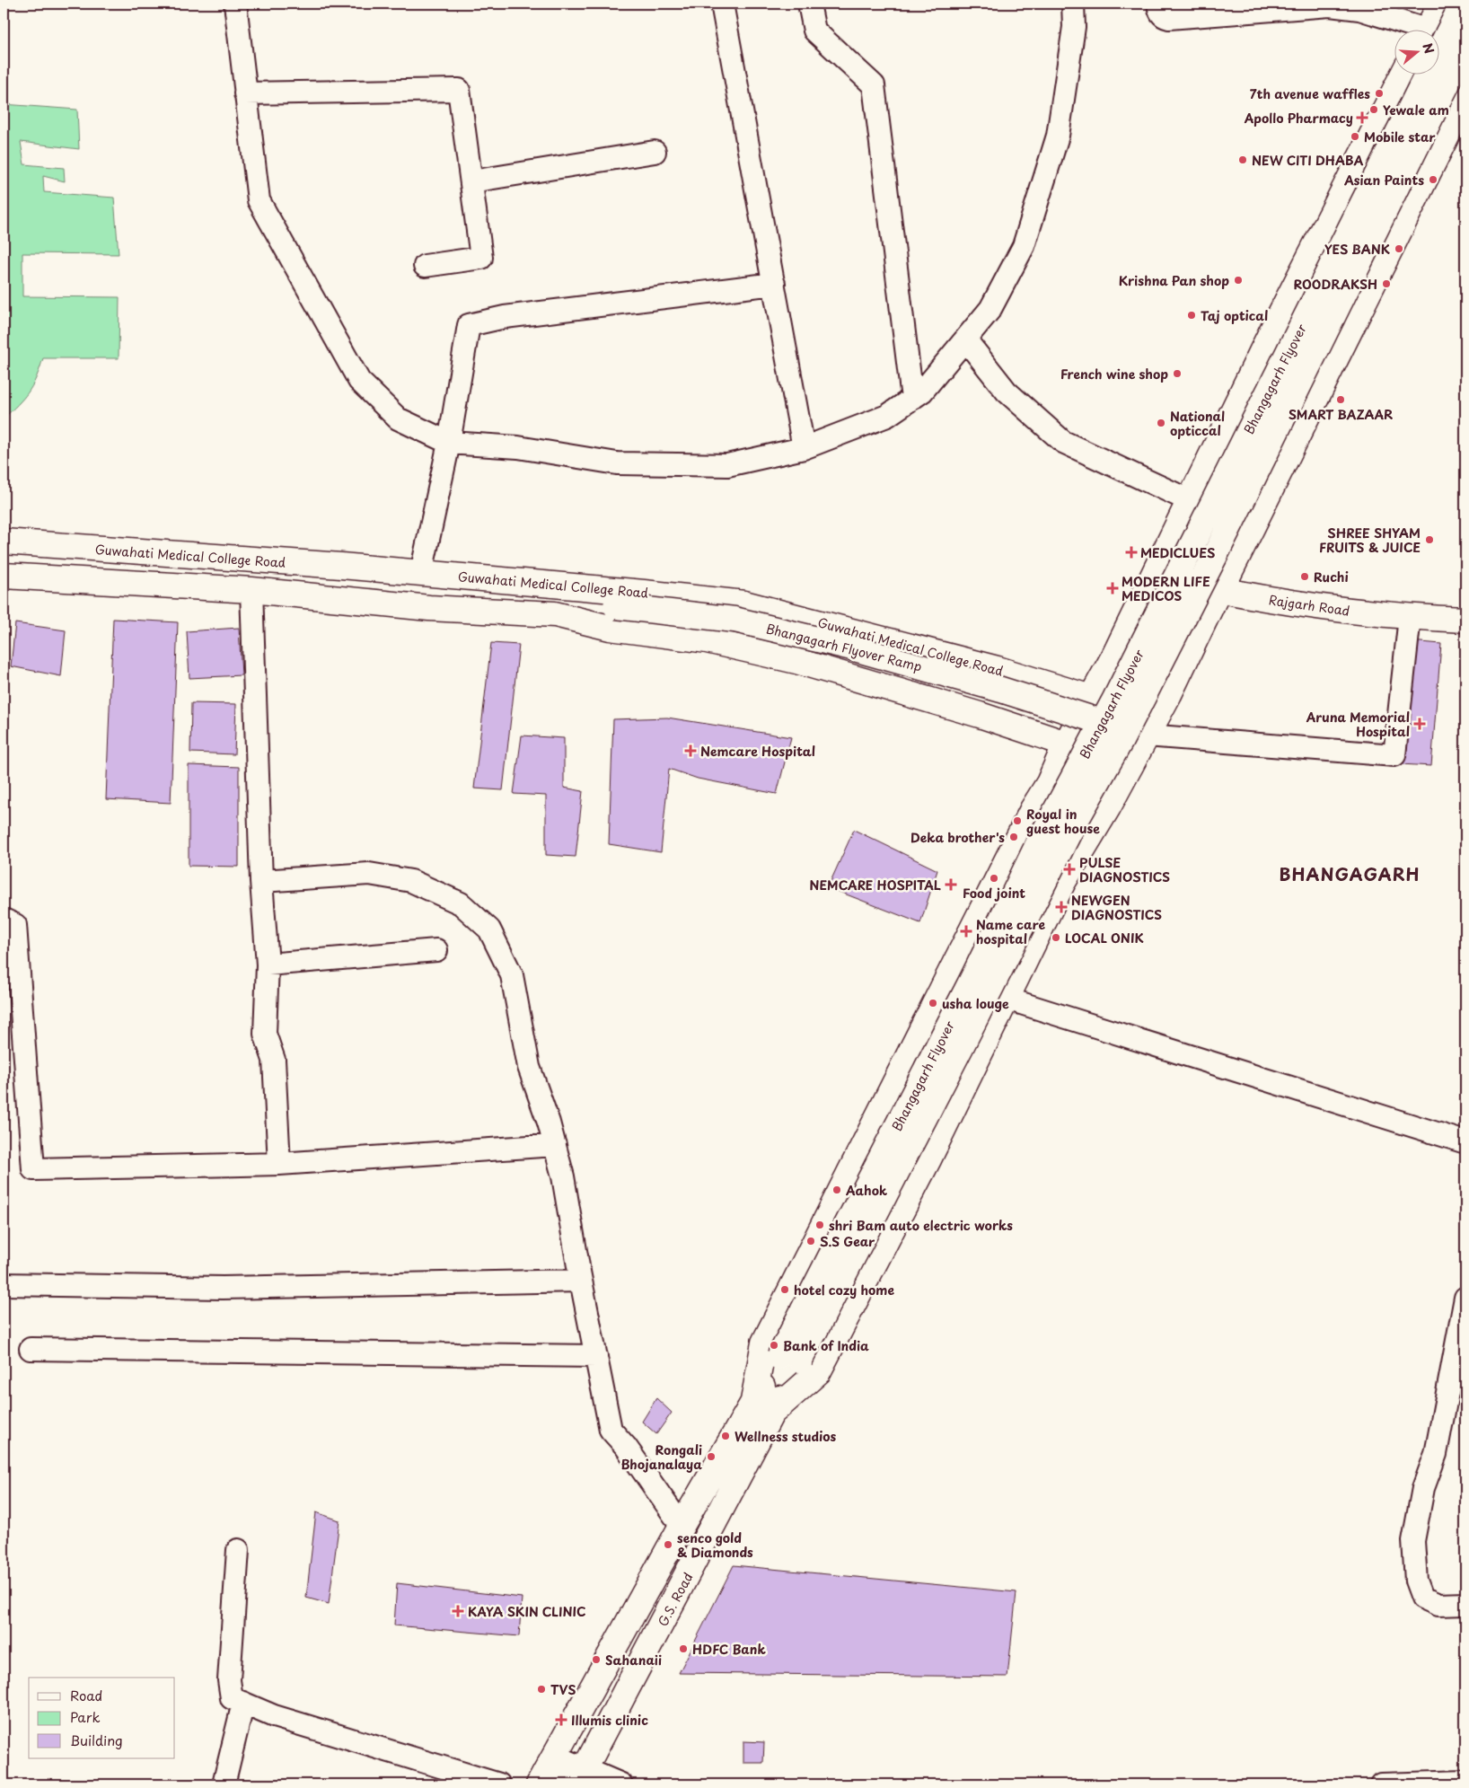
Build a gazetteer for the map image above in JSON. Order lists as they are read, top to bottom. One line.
{"streets":{"main road":["Bhangagarh Flyover","Guwahati Medical College Road","Rajgarh Road","Bhangagarh Flyover Ramp","G.S. Road"]},"crossings":[["Bhangagarh Flyover","Bhangagarh Flyover Ramp"],["Bhangagarh Flyover","G.S. Road"]],"districts":["BHANGAGARH"],"places":{"other":["7th avenue waffles","Yewale am","Mobile star","NEW CITI DHABA","Asian Paints","YES BANK","Krishna Pan shop","ROODRAKSH","Taj optical","French wine shop","SMART BAZAAR","National opticcal","SHREE SHYAM FRUITS & JUICE","Ruchi","Royal in guest house","Deka brother's","Food joint","LOCAL ONIK","usha louge","Aahok","shri Bam auto electric works","S.S Gear","hotel cozy home","Bank of India","Wellness studios","Rongali Bhojanalaya","senco gold & Diamonds","HDFC Bank","Sahanaii","TVS"],"health":["Apollo Pharmacy","MEDICLUES","MODERN LIFE MEDICOS","Aruna Memorial Hospital","Nemcare Hospital","PULSE DIAGNOSTICS","NEMCARE HOSPITAL","NEWGEN DIAGNOSTICS","Name care hospital","KAYA SKIN CLINIC","Illumis clinic"]},"legend":["Road","Park","Building"],"north":"right"}
